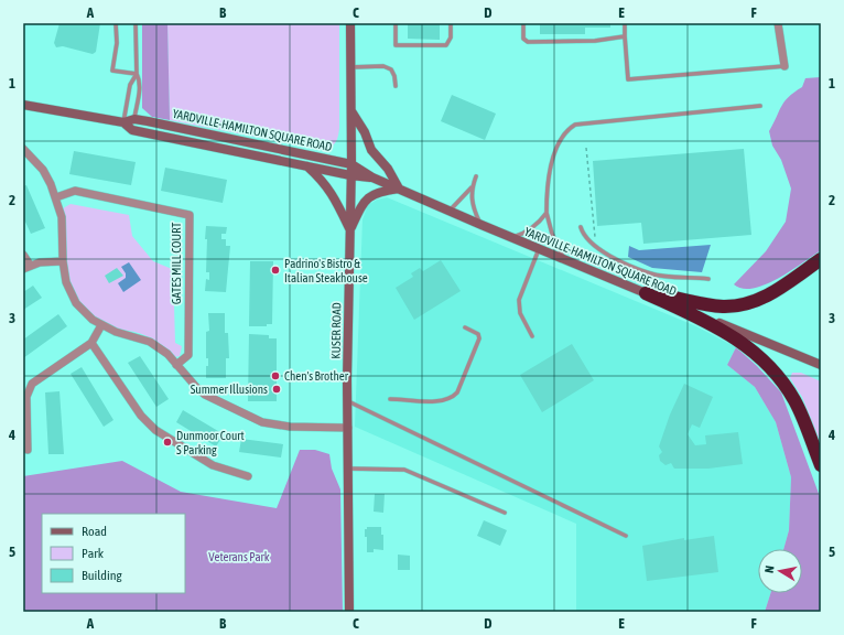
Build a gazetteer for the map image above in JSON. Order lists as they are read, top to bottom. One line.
{"streets":{"street":["YARDVILLE-HAMILTON SQUARE ROAD","GATES MILL COURT","KUSER ROAD"]},"crossings":[["YARDVILLE-HAMILTON SQUARE ROAD","KUSER ROAD"]],"parks":["Veterans Park"],"places":["Padrino's Bistro & Italian Steakhouse","Chen's Brother","Summer Illusions","Dunmoor Court S Parking"],"legend":["Road","Park","Building"],"north":"left","grid":{"columns":["A","B","C","D","E","F"],"rows":["1","2","3","4","5"]}}
